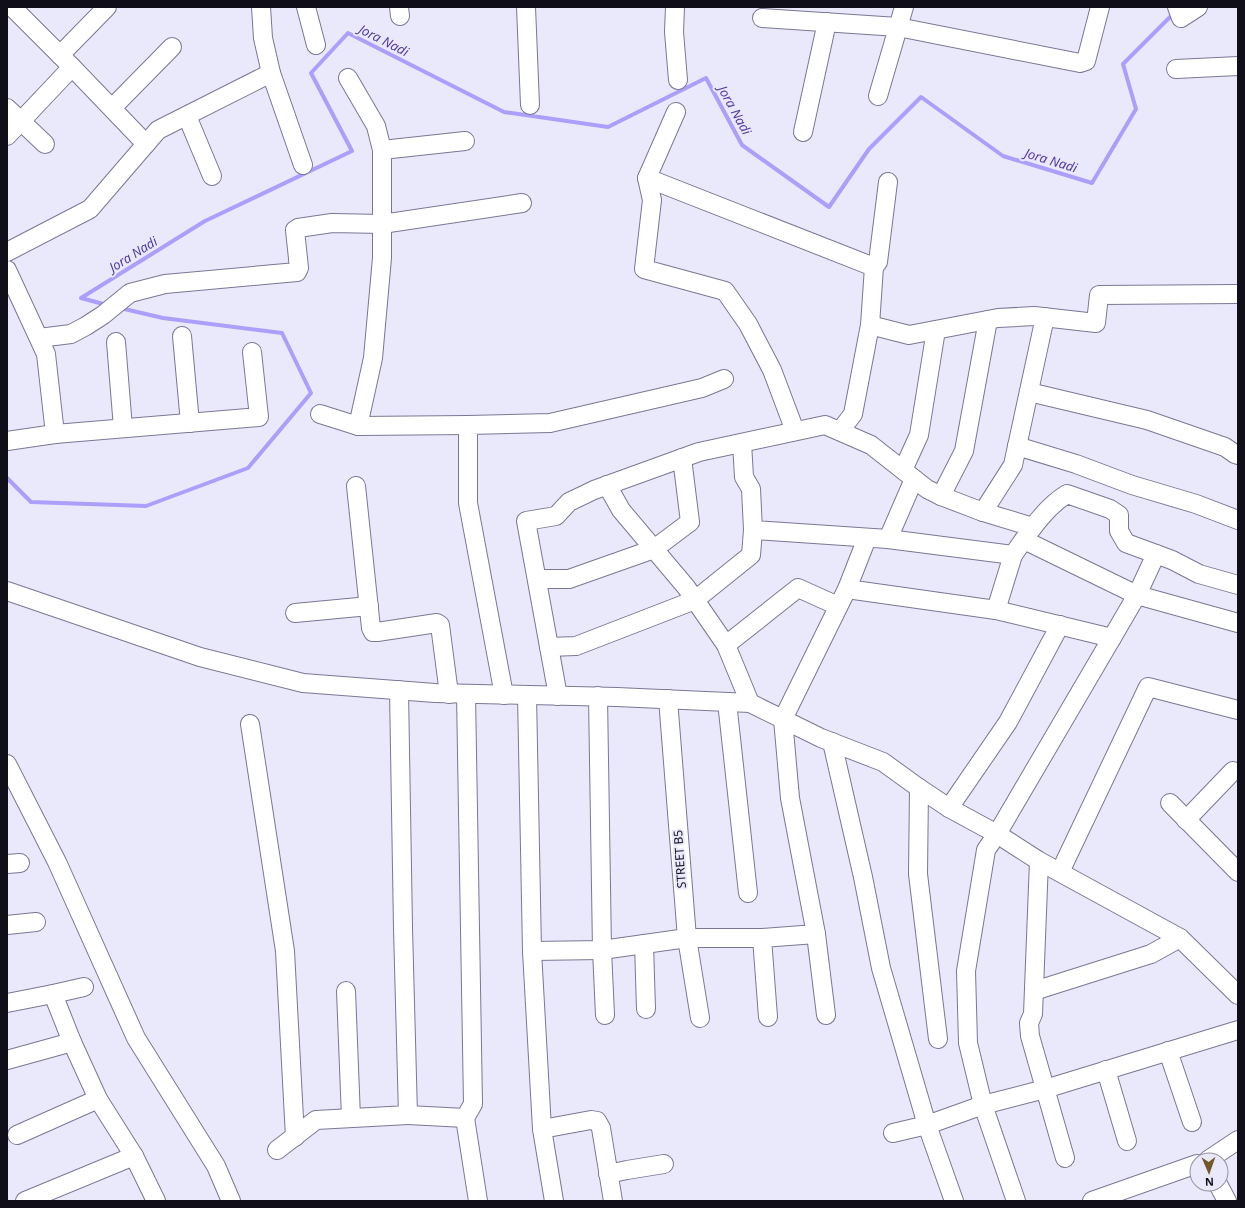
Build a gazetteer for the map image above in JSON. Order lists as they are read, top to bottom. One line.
{"streets":{"street":["STREET B5"]},"water":["Jora Nadi"],"north":"bottom"}
